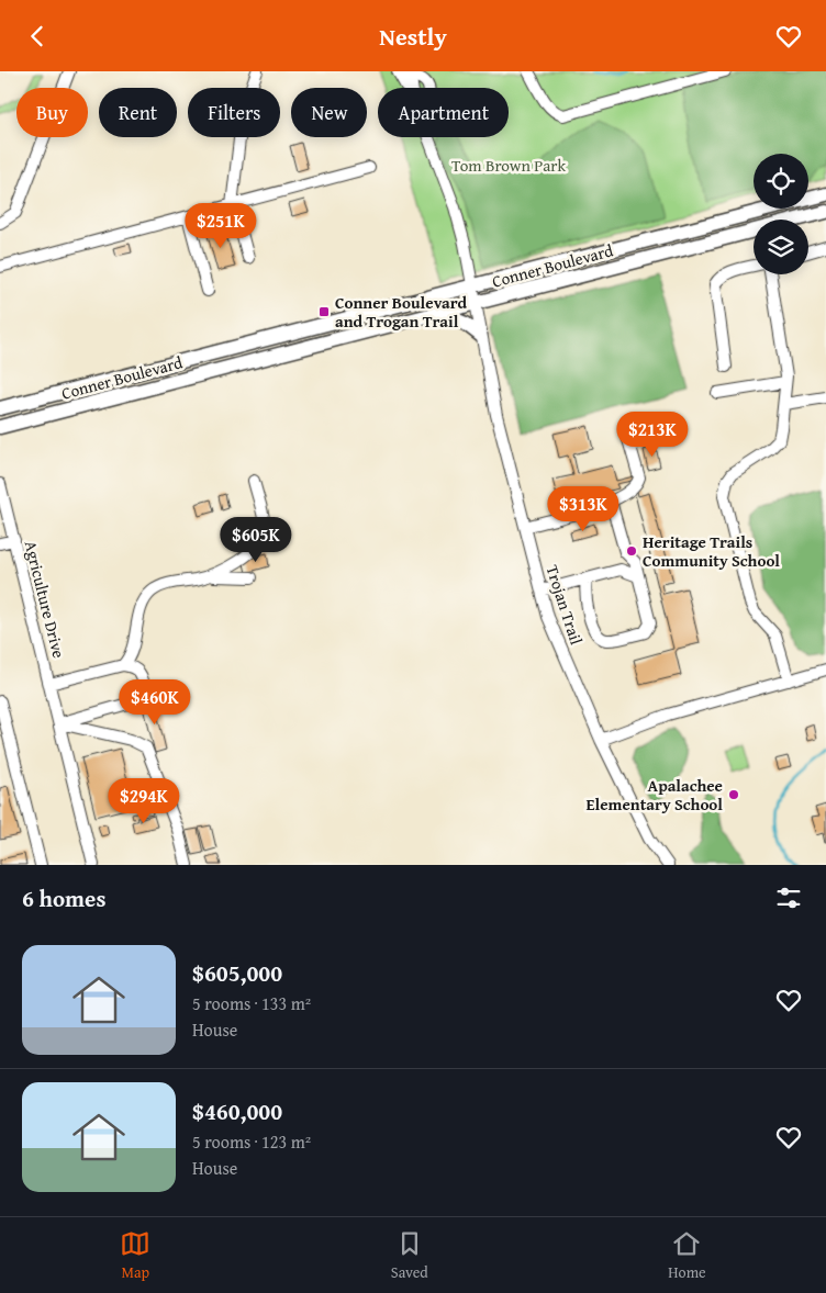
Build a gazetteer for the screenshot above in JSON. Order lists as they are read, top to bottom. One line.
{"streets":{"main road":["Conner Boulevard"],"street":["Agriculture Drive","Trojan Trail"]},"crossings":[["Conner Boulevard","Trojan Trail"]],"parks":["Tom Brown Park"],"places":{"transit":["Conner Boulevard and Trogan Trail"],"other":["Heritage Trails Community School","Apalachee Elementary School"]},"page":{"header":"Nestly","chip":["Buy","Rent","Filters","New","Apartment"],"price":["$251K","$213K","$313K","$605K","$460K","$294K"],"heading":"6 homes","list":[{"name":"$605,000","note":"5 rooms · 133 m² · House"},{"name":"$460,000","note":"5 rooms · 123 m² · House"}],"tabs":["Map","Saved","Home"]}}
